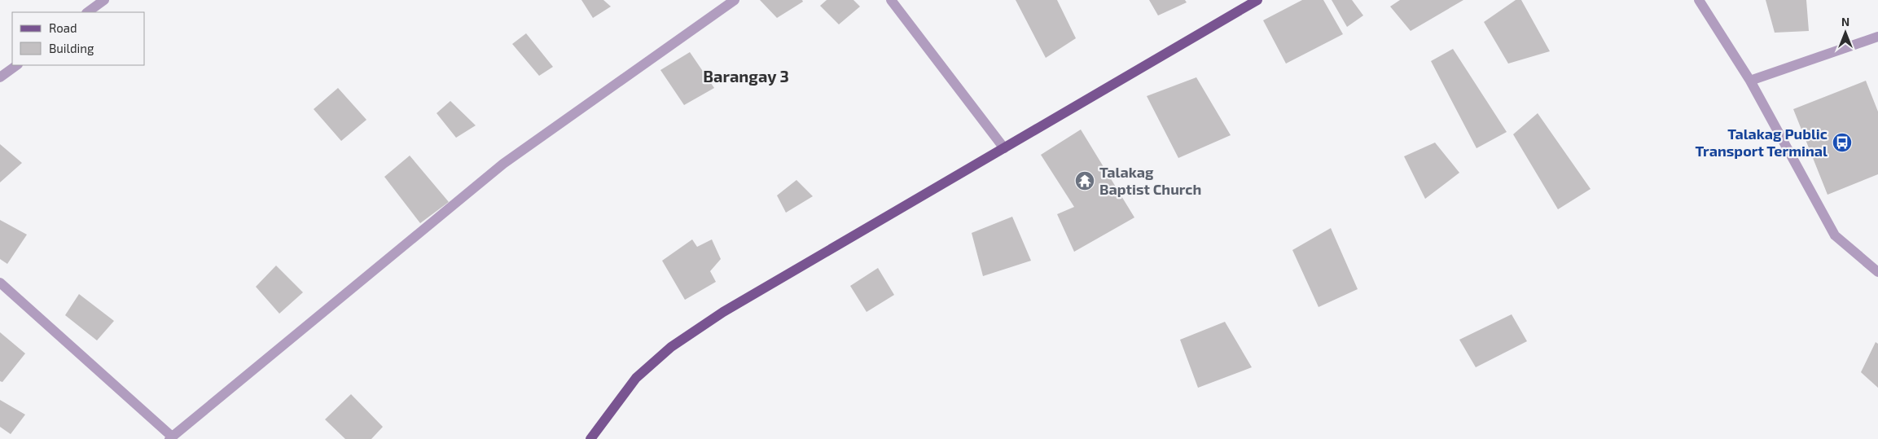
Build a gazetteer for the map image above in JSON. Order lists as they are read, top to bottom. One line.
{"districts":["Barangay 3"],"places":{"bus stop":["Talakag Public Transport Terminal"],"temple":["Talakag Baptist Church"]},"legend":["Road","Building"],"north":"top"}
